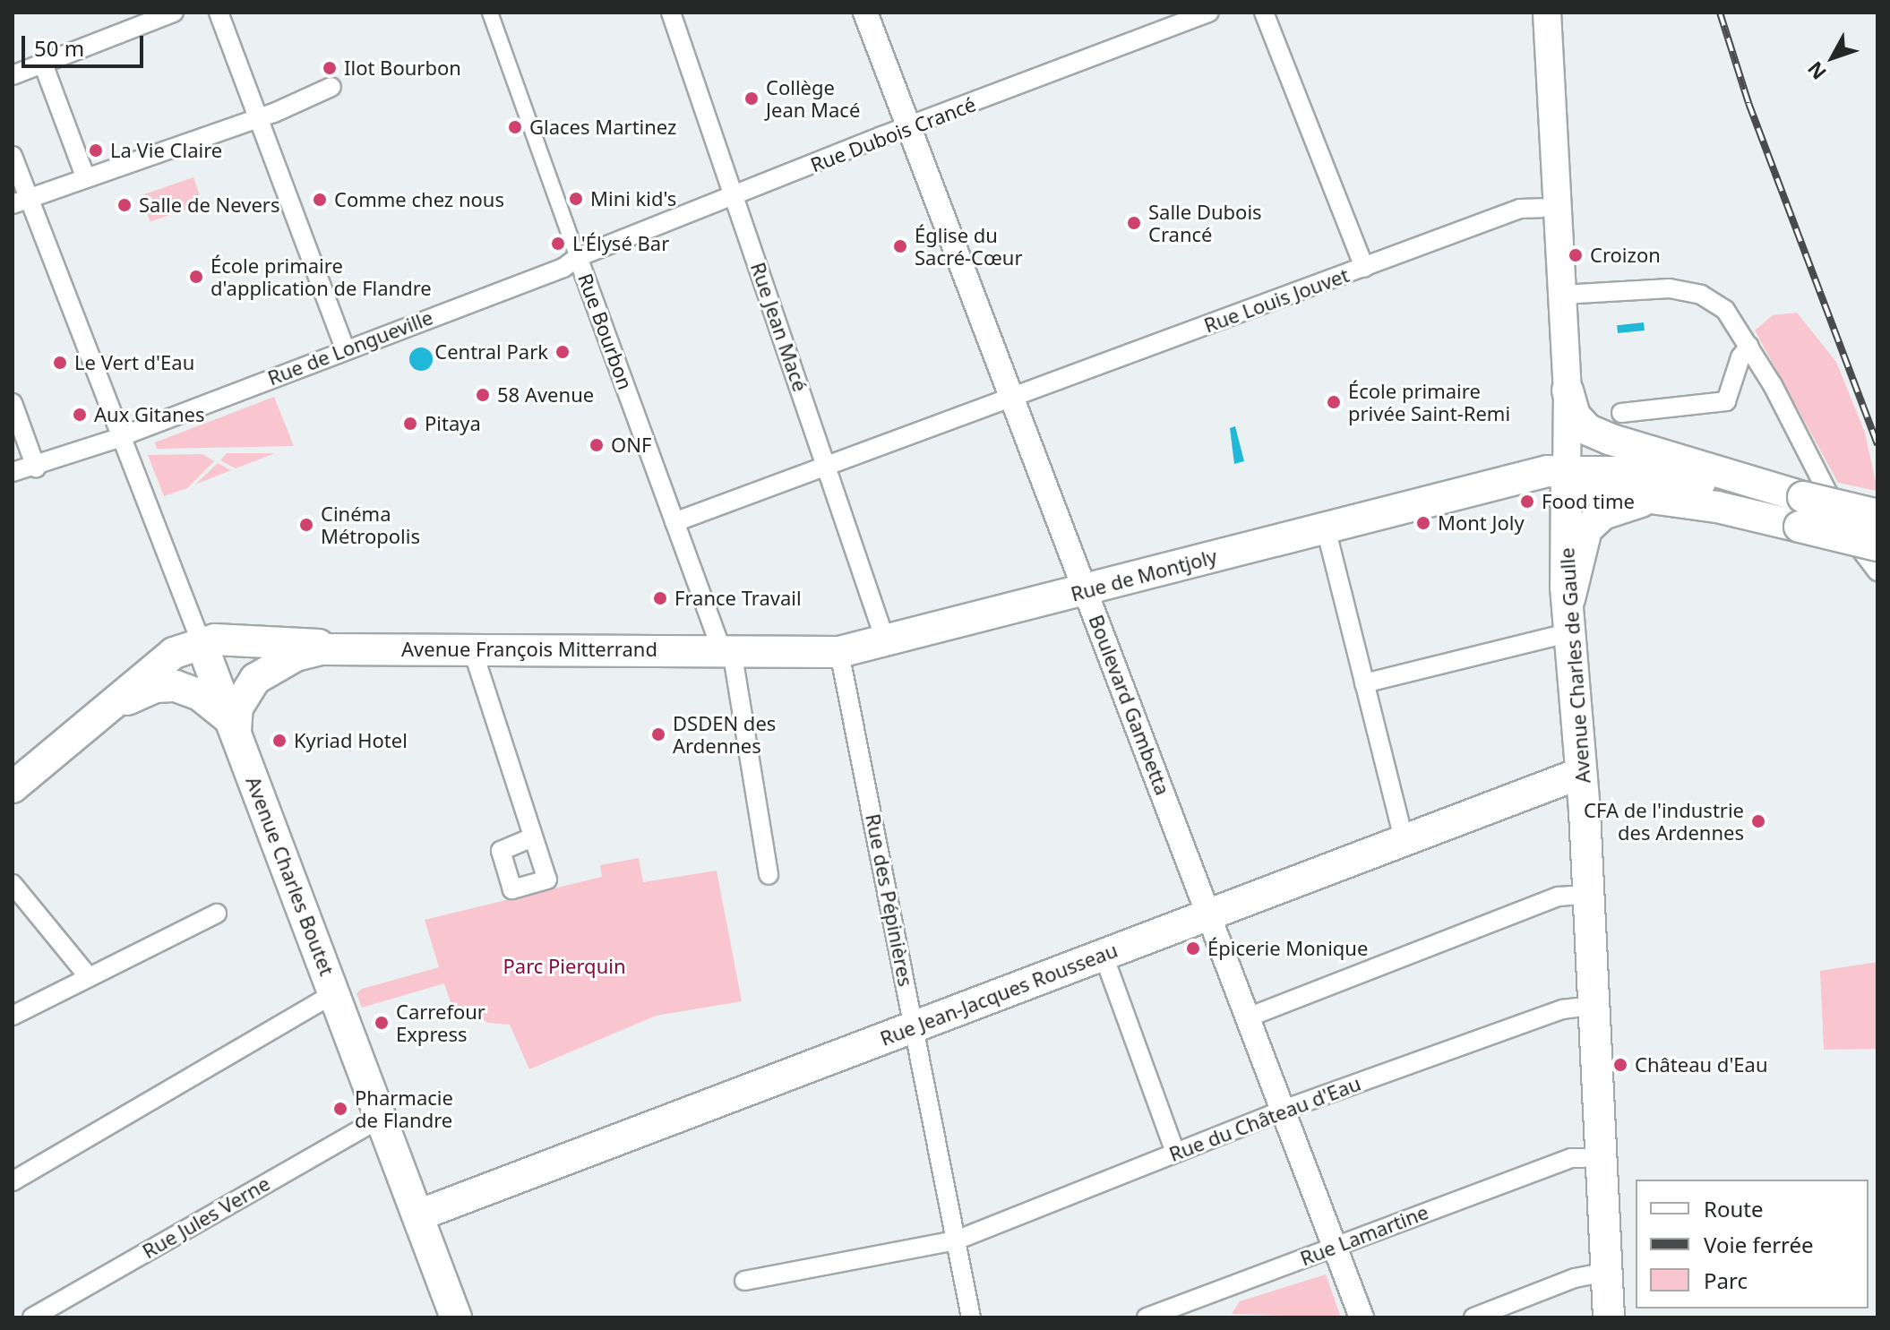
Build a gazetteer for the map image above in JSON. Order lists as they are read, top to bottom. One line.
{"streets":{"main road":["Rue de Montjoly","Avenue François Mitterrand","Avenue Charles de Gaulle","Avenue Charles Boutet","Rue Jean-Jacques Rousseau"],"street":["Rue Dubois Crancé","Rue Louis Jouvet","Rue Jean Macé","Rue Bourbon","Rue de Longueville","Boulevard Gambetta","Rue des Pépinières","Rue du Château d'Eau","Rue Jules Verne","Rue Lamartine"]},"crossings":[["Rue Dubois Crancé","Rue Jean Macé"],["Rue Dubois Crancé","Rue Bourbon"],["Rue Dubois Crancé","Rue de Longueville"],["Rue Dubois Crancé","Boulevard Gambetta"],["Rue Louis Jouvet","Rue Jean Macé"],["Rue Louis Jouvet","Rue Bourbon"],["Rue Louis Jouvet","Avenue Charles de Gaulle"],["Rue Louis Jouvet","Boulevard Gambetta"],["Rue Jean Macé","Rue de Montjoly"],["Rue Bourbon","Rue de Longueville"],["Rue Bourbon","Rue de Montjoly"],["Rue Bourbon","Avenue François Mitterrand"],["Rue de Longueville","Avenue Charles Boutet"],["Rue de Montjoly","Avenue François Mitterrand"],["Rue de Montjoly","Avenue Charles de Gaulle"],["Rue de Montjoly","Boulevard Gambetta"],["Rue de Montjoly","Rue des Pépinières"],["Avenue Charles de Gaulle","Rue Jean-Jacques Rousseau"],["Avenue Charles de Gaulle","Rue du Château d'Eau"],["Avenue Charles de Gaulle","Rue Lamartine"],["Boulevard Gambetta","Rue Jean-Jacques Rousseau"],["Boulevard Gambetta","Rue du Château d'Eau"],["Boulevard Gambetta","Rue Lamartine"],["Avenue Charles Boutet","Rue Jean-Jacques Rousseau"],["Avenue Charles Boutet","Rue Jules Verne"],["Rue des Pépinières","Rue Jean-Jacques Rousseau"],["Rue des Pépinières","Rue du Château d'Eau"]],"parks":["Parc Pierquin"],"places":["Ilot Bourbon","Collège Jean Macé","Glaces Martinez","La Vie Claire","Mini kid's","Comme chez nous","Salle de Nevers","Salle Dubois Crancé","L'Élysé Bar","Église du Sacré-Cœur","Croizon","École primaire d'application de Flandre","Central Park","Le Vert d'Eau","58 Avenue","École primaire privée Saint-Remi","Aux Gitanes","Pitaya","ONF","Food time","Mont Joly","Cinéma Métropolis","France Travail","DSDEN des Ardennes","Kyriad Hotel","CFA de l'industrie des Ardennes","Épicerie Monique","Carrefour Express","Château d'Eau","Pharmacie de Flandre"],"legend":["Route","Voie ferrée","Parc"],"scale_bar":"50 m","north":"bottom left"}
